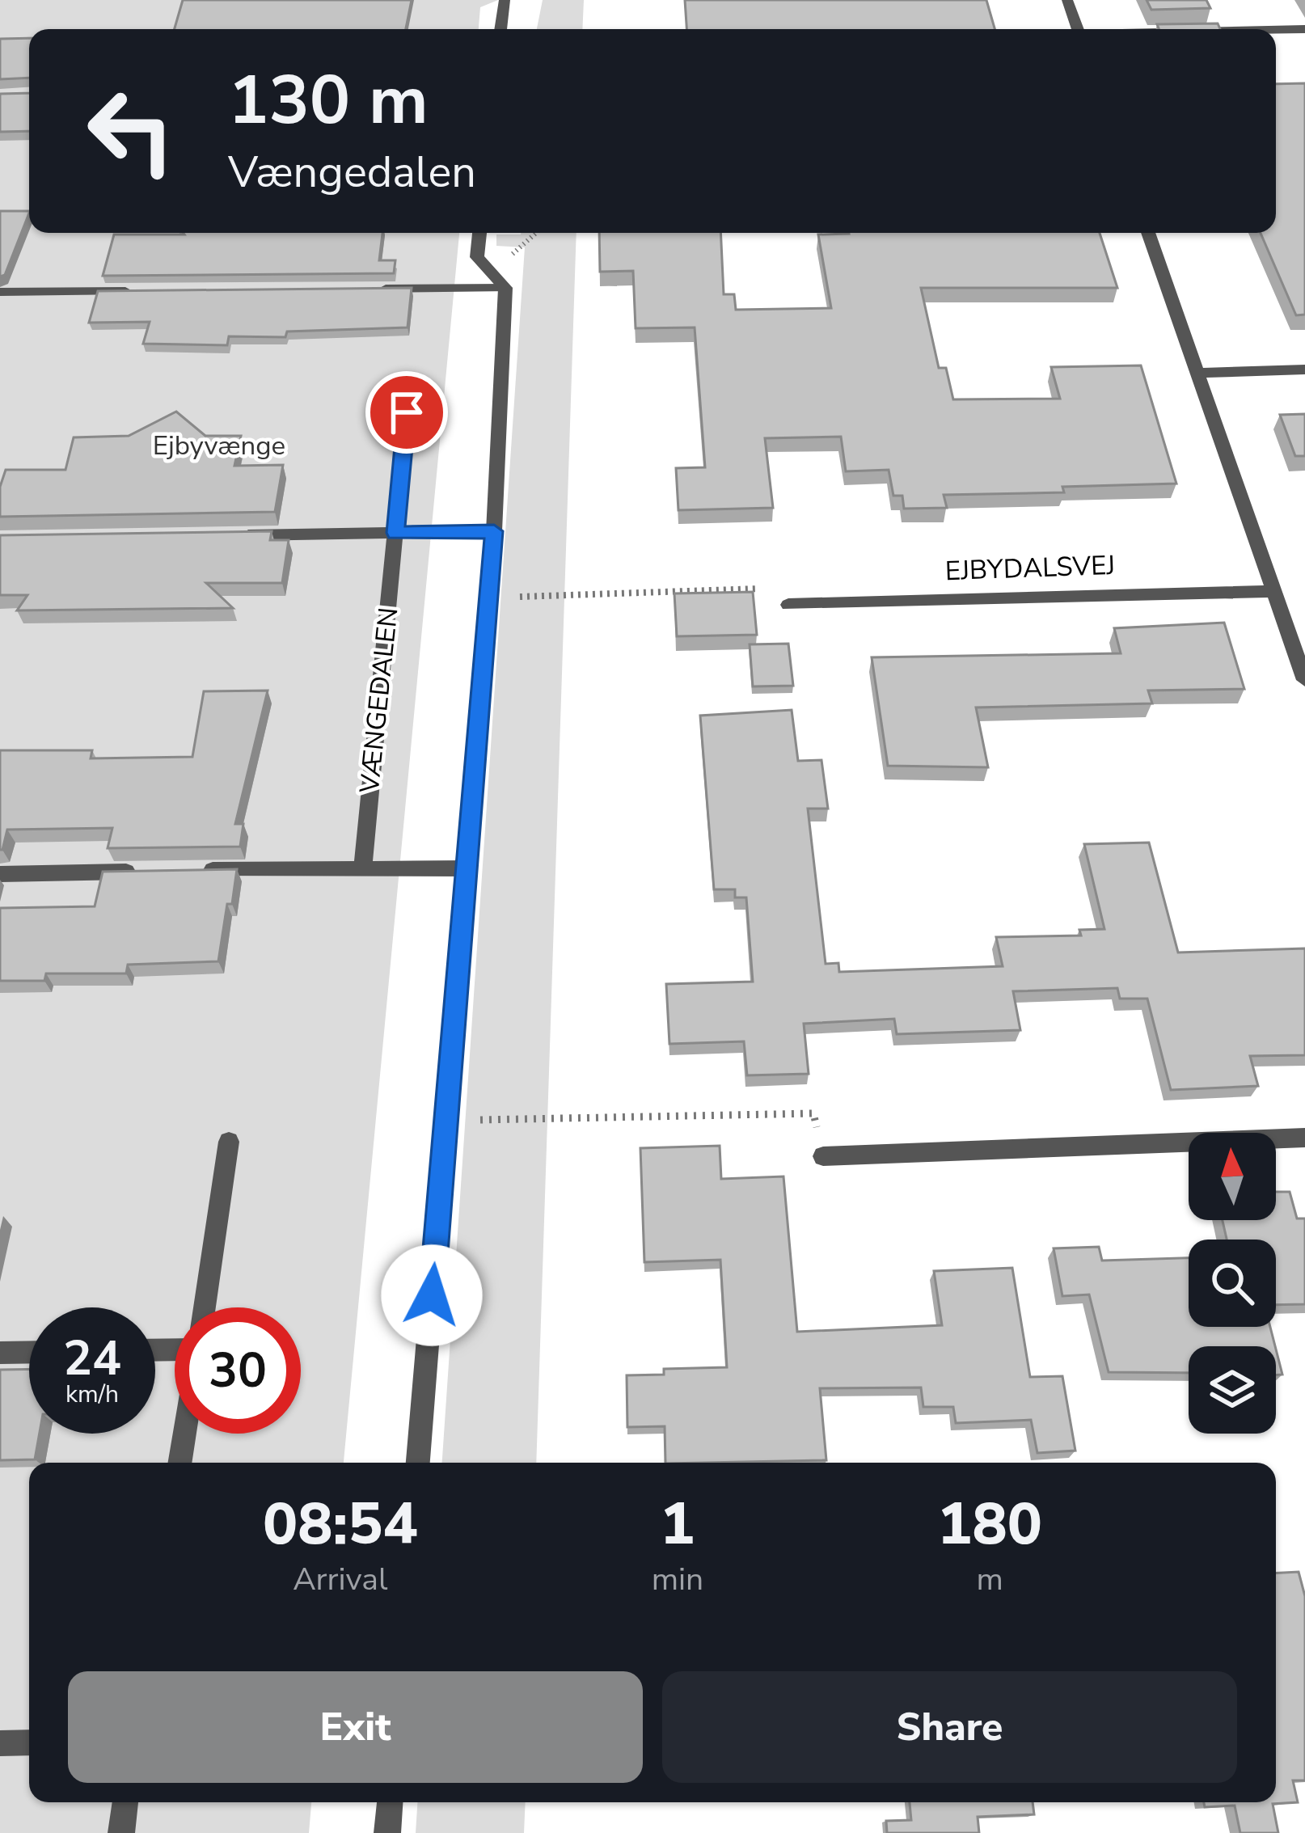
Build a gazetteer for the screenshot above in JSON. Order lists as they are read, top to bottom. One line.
{"streets":{"street":["EJBYDALSVEJ","VÆNGEDALEN"]},"parks":["Ejbyvænge"],"north":"top","page":{"turn":["130 m","Vængedalen"],"speed":"24 km/h","limit":"30","eta":["08:54","Arrival","1","min","180","m"],"buttons":["Exit","Share"]}}
